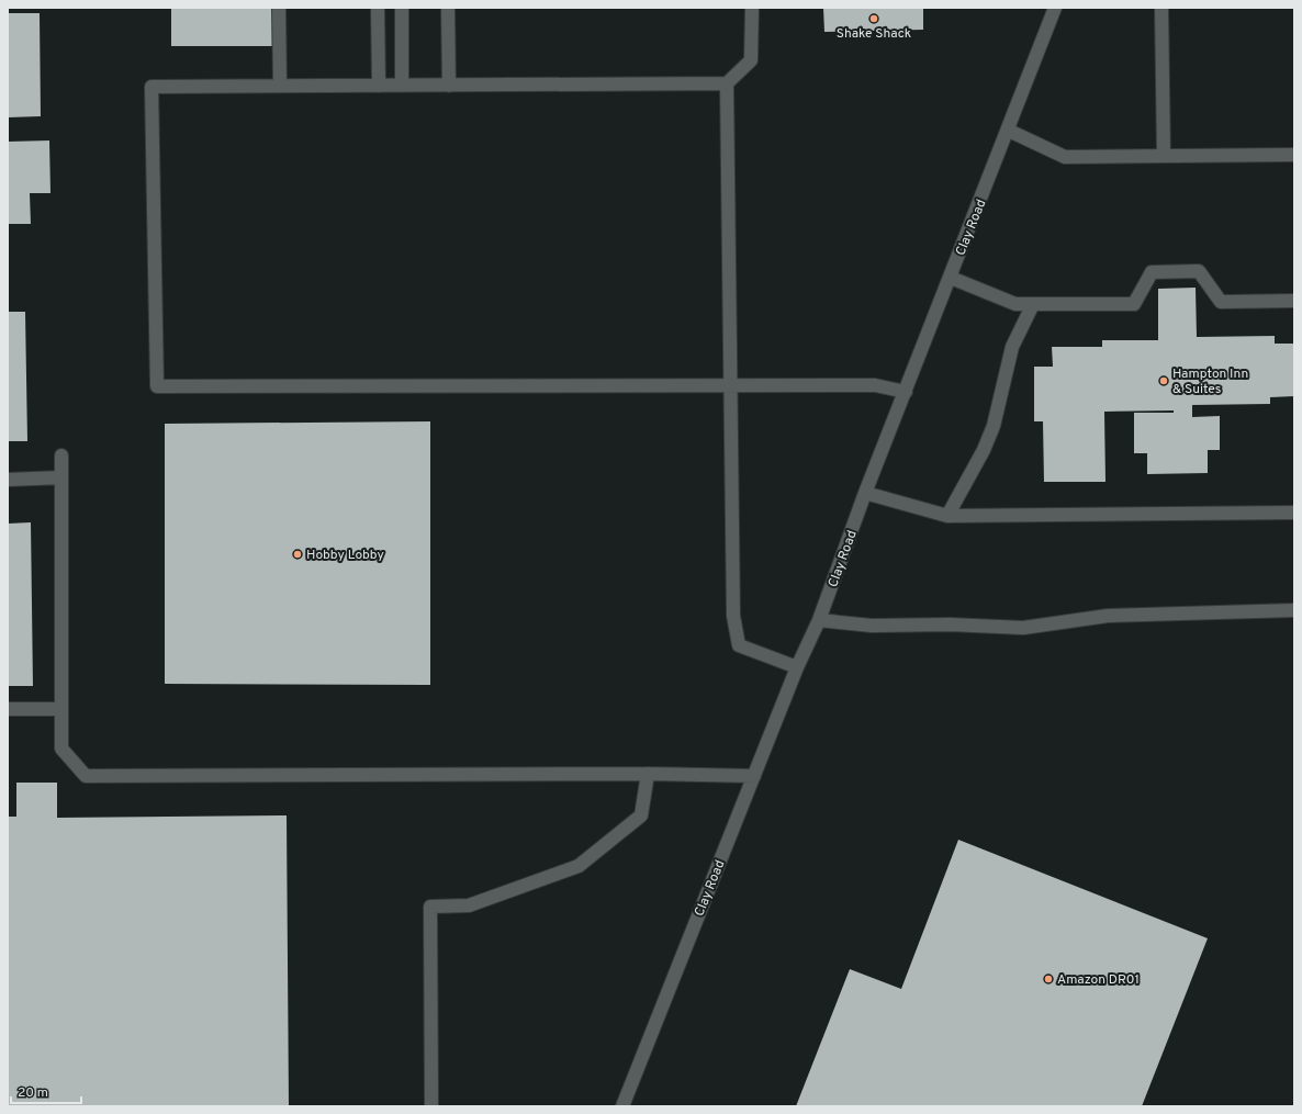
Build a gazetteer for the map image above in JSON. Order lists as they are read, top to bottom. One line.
{"streets":{"street":["Clay Road"]},"places":["Shake Shack","Hampton Inn & Suites","Hobby Lobby","Amazon DR01"],"scale_bar":"20 m"}
